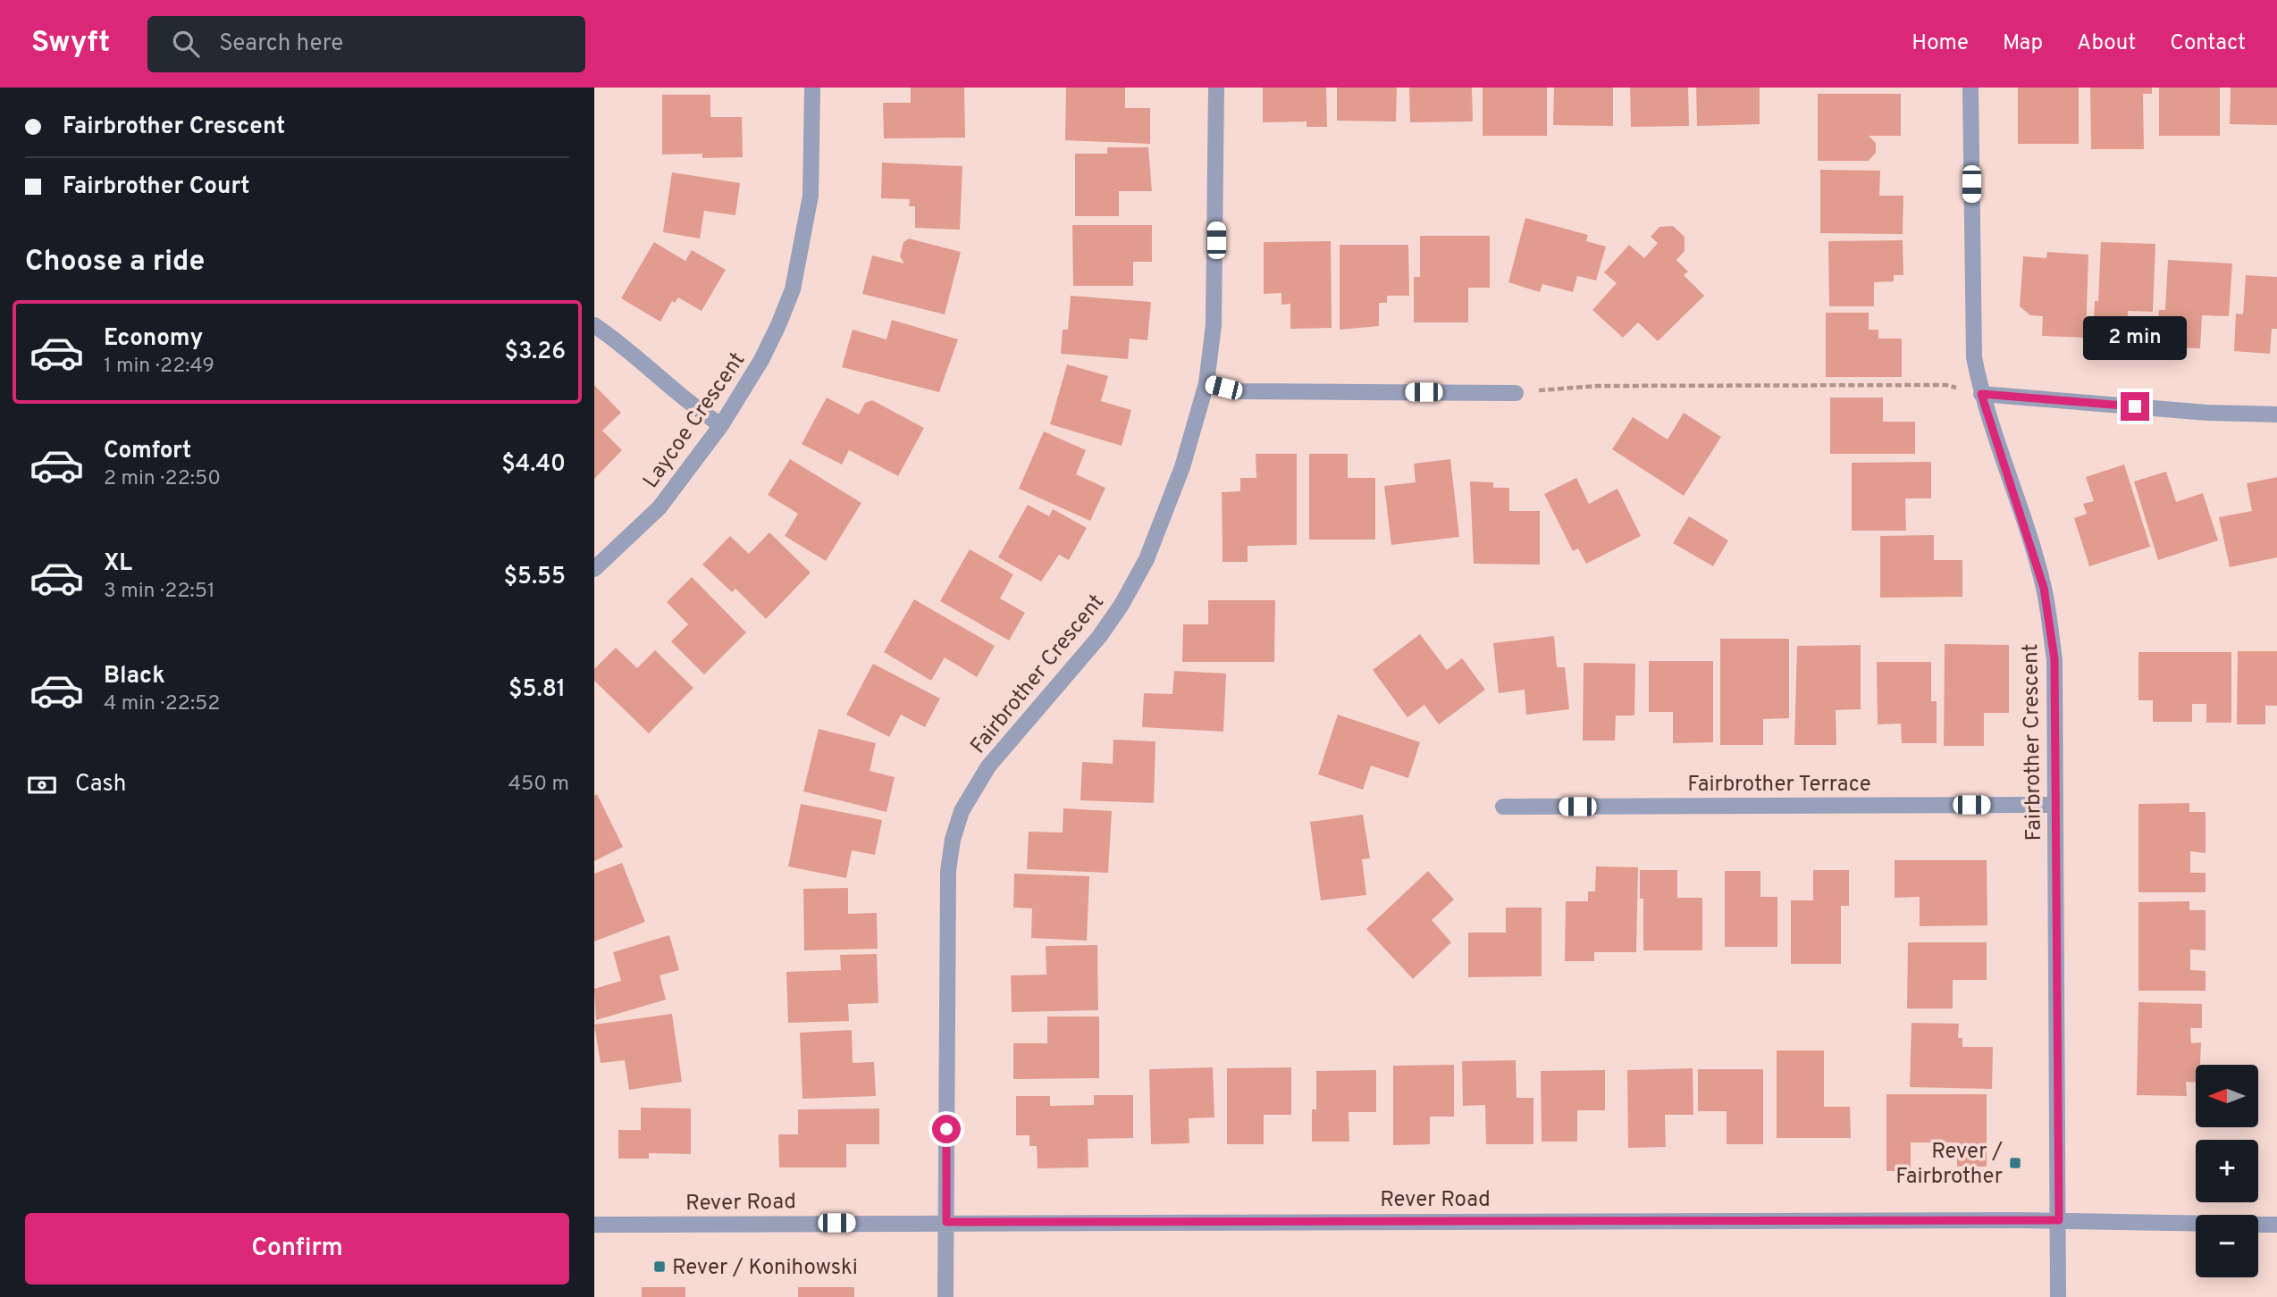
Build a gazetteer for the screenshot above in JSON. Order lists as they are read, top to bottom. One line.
{"streets":{"street":["Laycoe Crescent","Fairbrother Crescent","Fairbrother Terrace","Rever Road"]},"crossings":[["Fairbrother Crescent","Fairbrother Terrace"],["Fairbrother Crescent","Rever Road"]],"places":{"transit":["Rever / Fairbrother","Rever / Konihowski"]},"north":"left","page":{"header":"Swyft","search":"Search here","nav":["Home","Map","About","Contact"],"banner":["Fairbrother Crescent","Fairbrother Court"],"heading":"Choose a ride","list":[{"name":"Economy","note":"1 min · 22:49","value":"$3.26"},{"name":"Comfort","note":"2 min · 22:50","value":"$4.40"},{"name":"XL","note":"3 min · 22:51","value":"$5.55"},{"name":"Black","note":"4 min · 22:52","value":"$5.81"}],"bubble":"2 min","pay":["Cash","450 m"],"map_buttons":["+","−"],"buttons":"Confirm"}}
